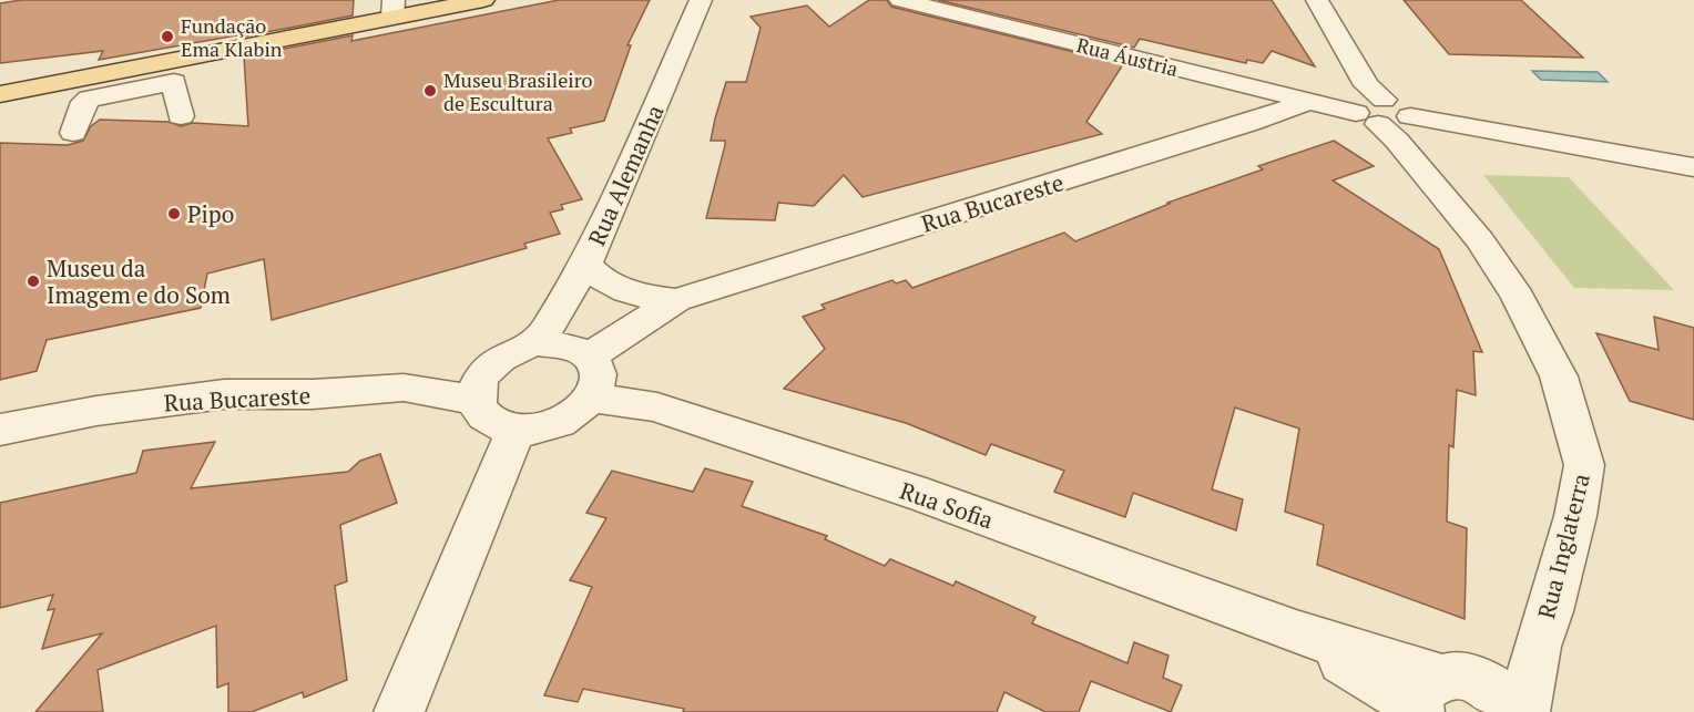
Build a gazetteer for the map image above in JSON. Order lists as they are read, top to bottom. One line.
{"streets":{"street":["Rua Áustria","Rua Alemanha","Rua Bucareste","Rua Sofia","Rua Inglaterra"]},"crossings":[["Rua Áustria","Rua Bucareste"],["Rua Áustria","Rua Inglaterra"],["Rua Alemanha","Rua Bucareste"],["Rua Alemanha","Rua Sofia"],["Rua Bucareste","Rua Sofia"]],"places":["Fundação Ema Klabin","Museu Brasileiro de Escultura","Pipo","Museu da Imagem e do Som"]}
